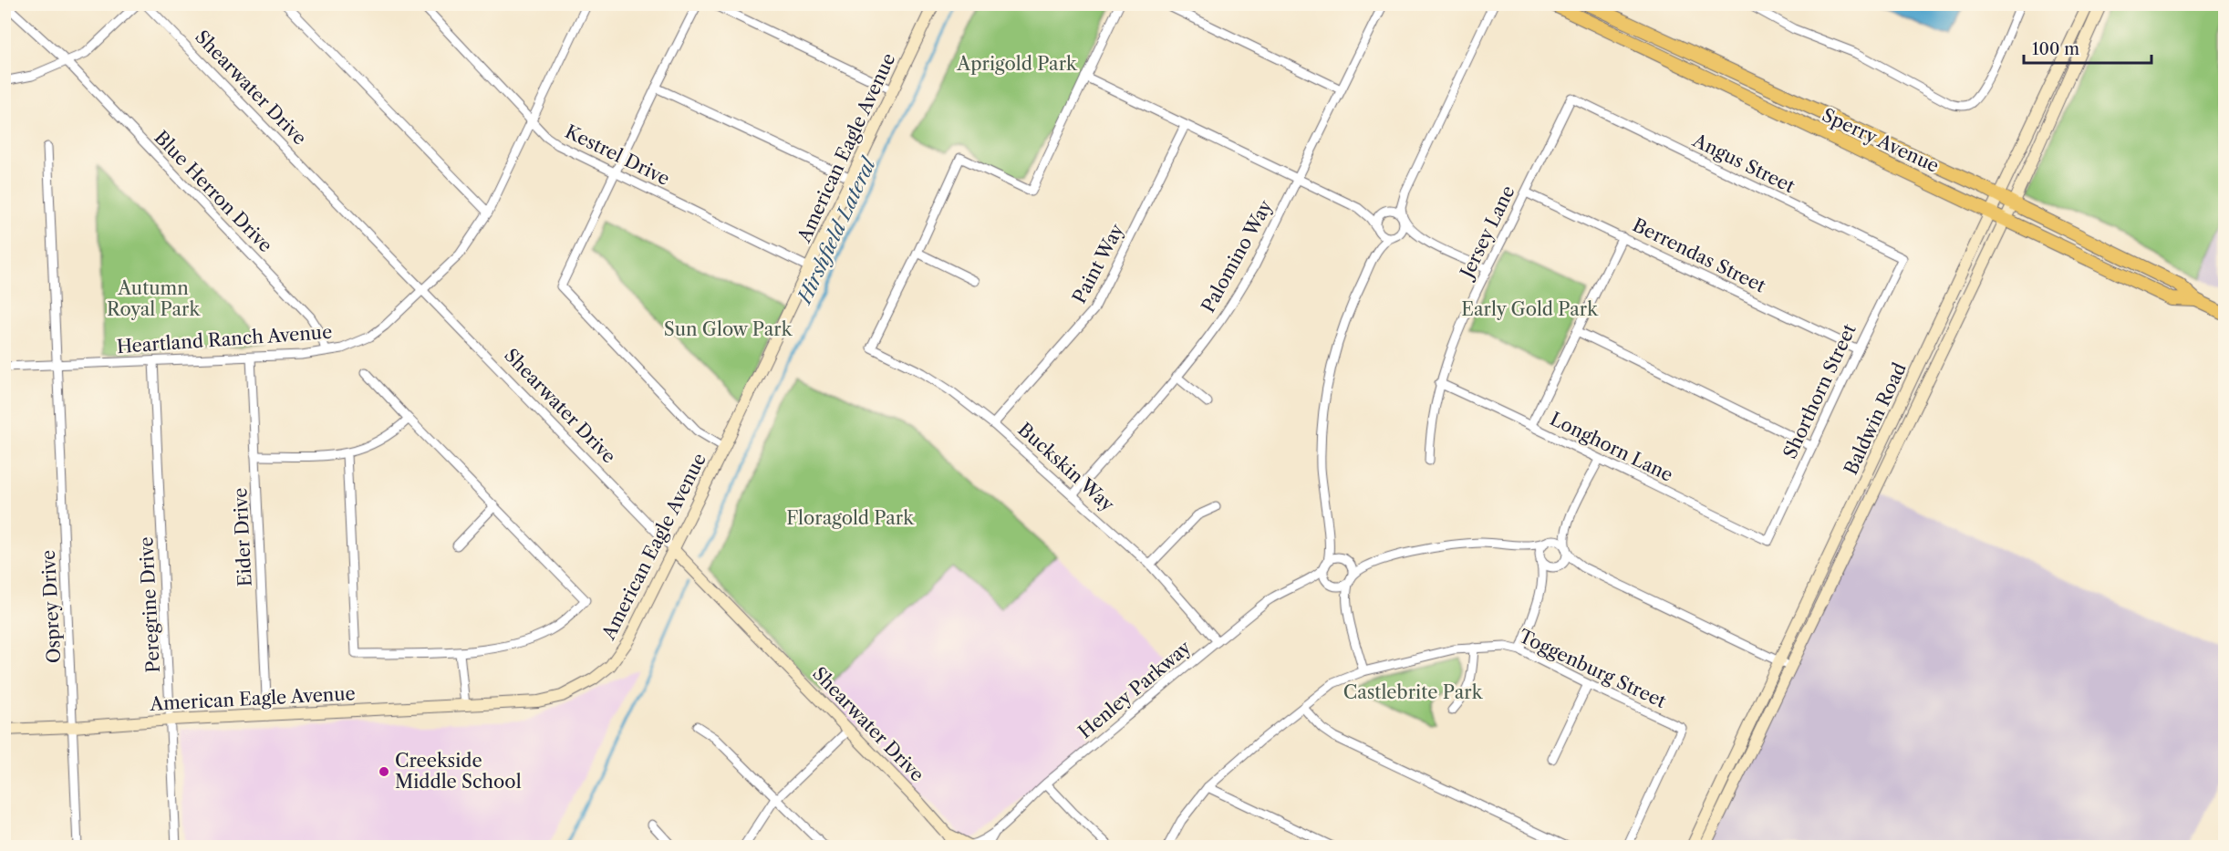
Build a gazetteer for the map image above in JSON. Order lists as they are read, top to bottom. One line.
{"streets":{"main road":["Shearwater Drive","Sperry Avenue","American Eagle Avenue","Baldwin Road"],"street":["Kestrel Drive","Angus Street","Blue Herron Drive","Jersey Lane","Berrendas Street","Palomino Way","Paint Way","Heartland Ranch Avenue","Shorthorn Street","Longhorn Lane","Buckskin Way","Eider Drive","Peregrine Drive","Osprey Drive","Toggenburg Street","Henley Parkway"]},"crossings":[["Shearwater Drive","American Eagle Avenue"],["Shearwater Drive","Heartland Ranch Avenue"],["Shearwater Drive","Henley Parkway"],["Sperry Avenue","Baldwin Road"],["American Eagle Avenue","Kestrel Drive"],["American Eagle Avenue","Eider Drive"],["American Eagle Avenue","Peregrine Drive"],["American Eagle Avenue","Osprey Drive"],["Kestrel Drive","Heartland Ranch Avenue"],["Angus Street","Jersey Lane"],["Angus Street","Shorthorn Street"],["Blue Herron Drive","Heartland Ranch Avenue"],["Jersey Lane","Berrendas Street"],["Jersey Lane","Longhorn Lane"],["Berrendas Street","Shorthorn Street"],["Palomino Way","Buckskin Way"],["Paint Way","Buckskin Way"],["Heartland Ranch Avenue","Eider Drive"],["Heartland Ranch Avenue","Peregrine Drive"],["Heartland Ranch Avenue","Osprey Drive"],["Shorthorn Street","Longhorn Lane"],["Buckskin Way","Henley Parkway"]],"water":["Hirshfield Lateral"],"parks":["Aprigold Park","Autumn Royal Park","Early Gold Park","Sun Glow Park","Floragold Park","Castlebrite Park"],"places":["Creekside Middle School"],"scale_bar":"100 m"}
